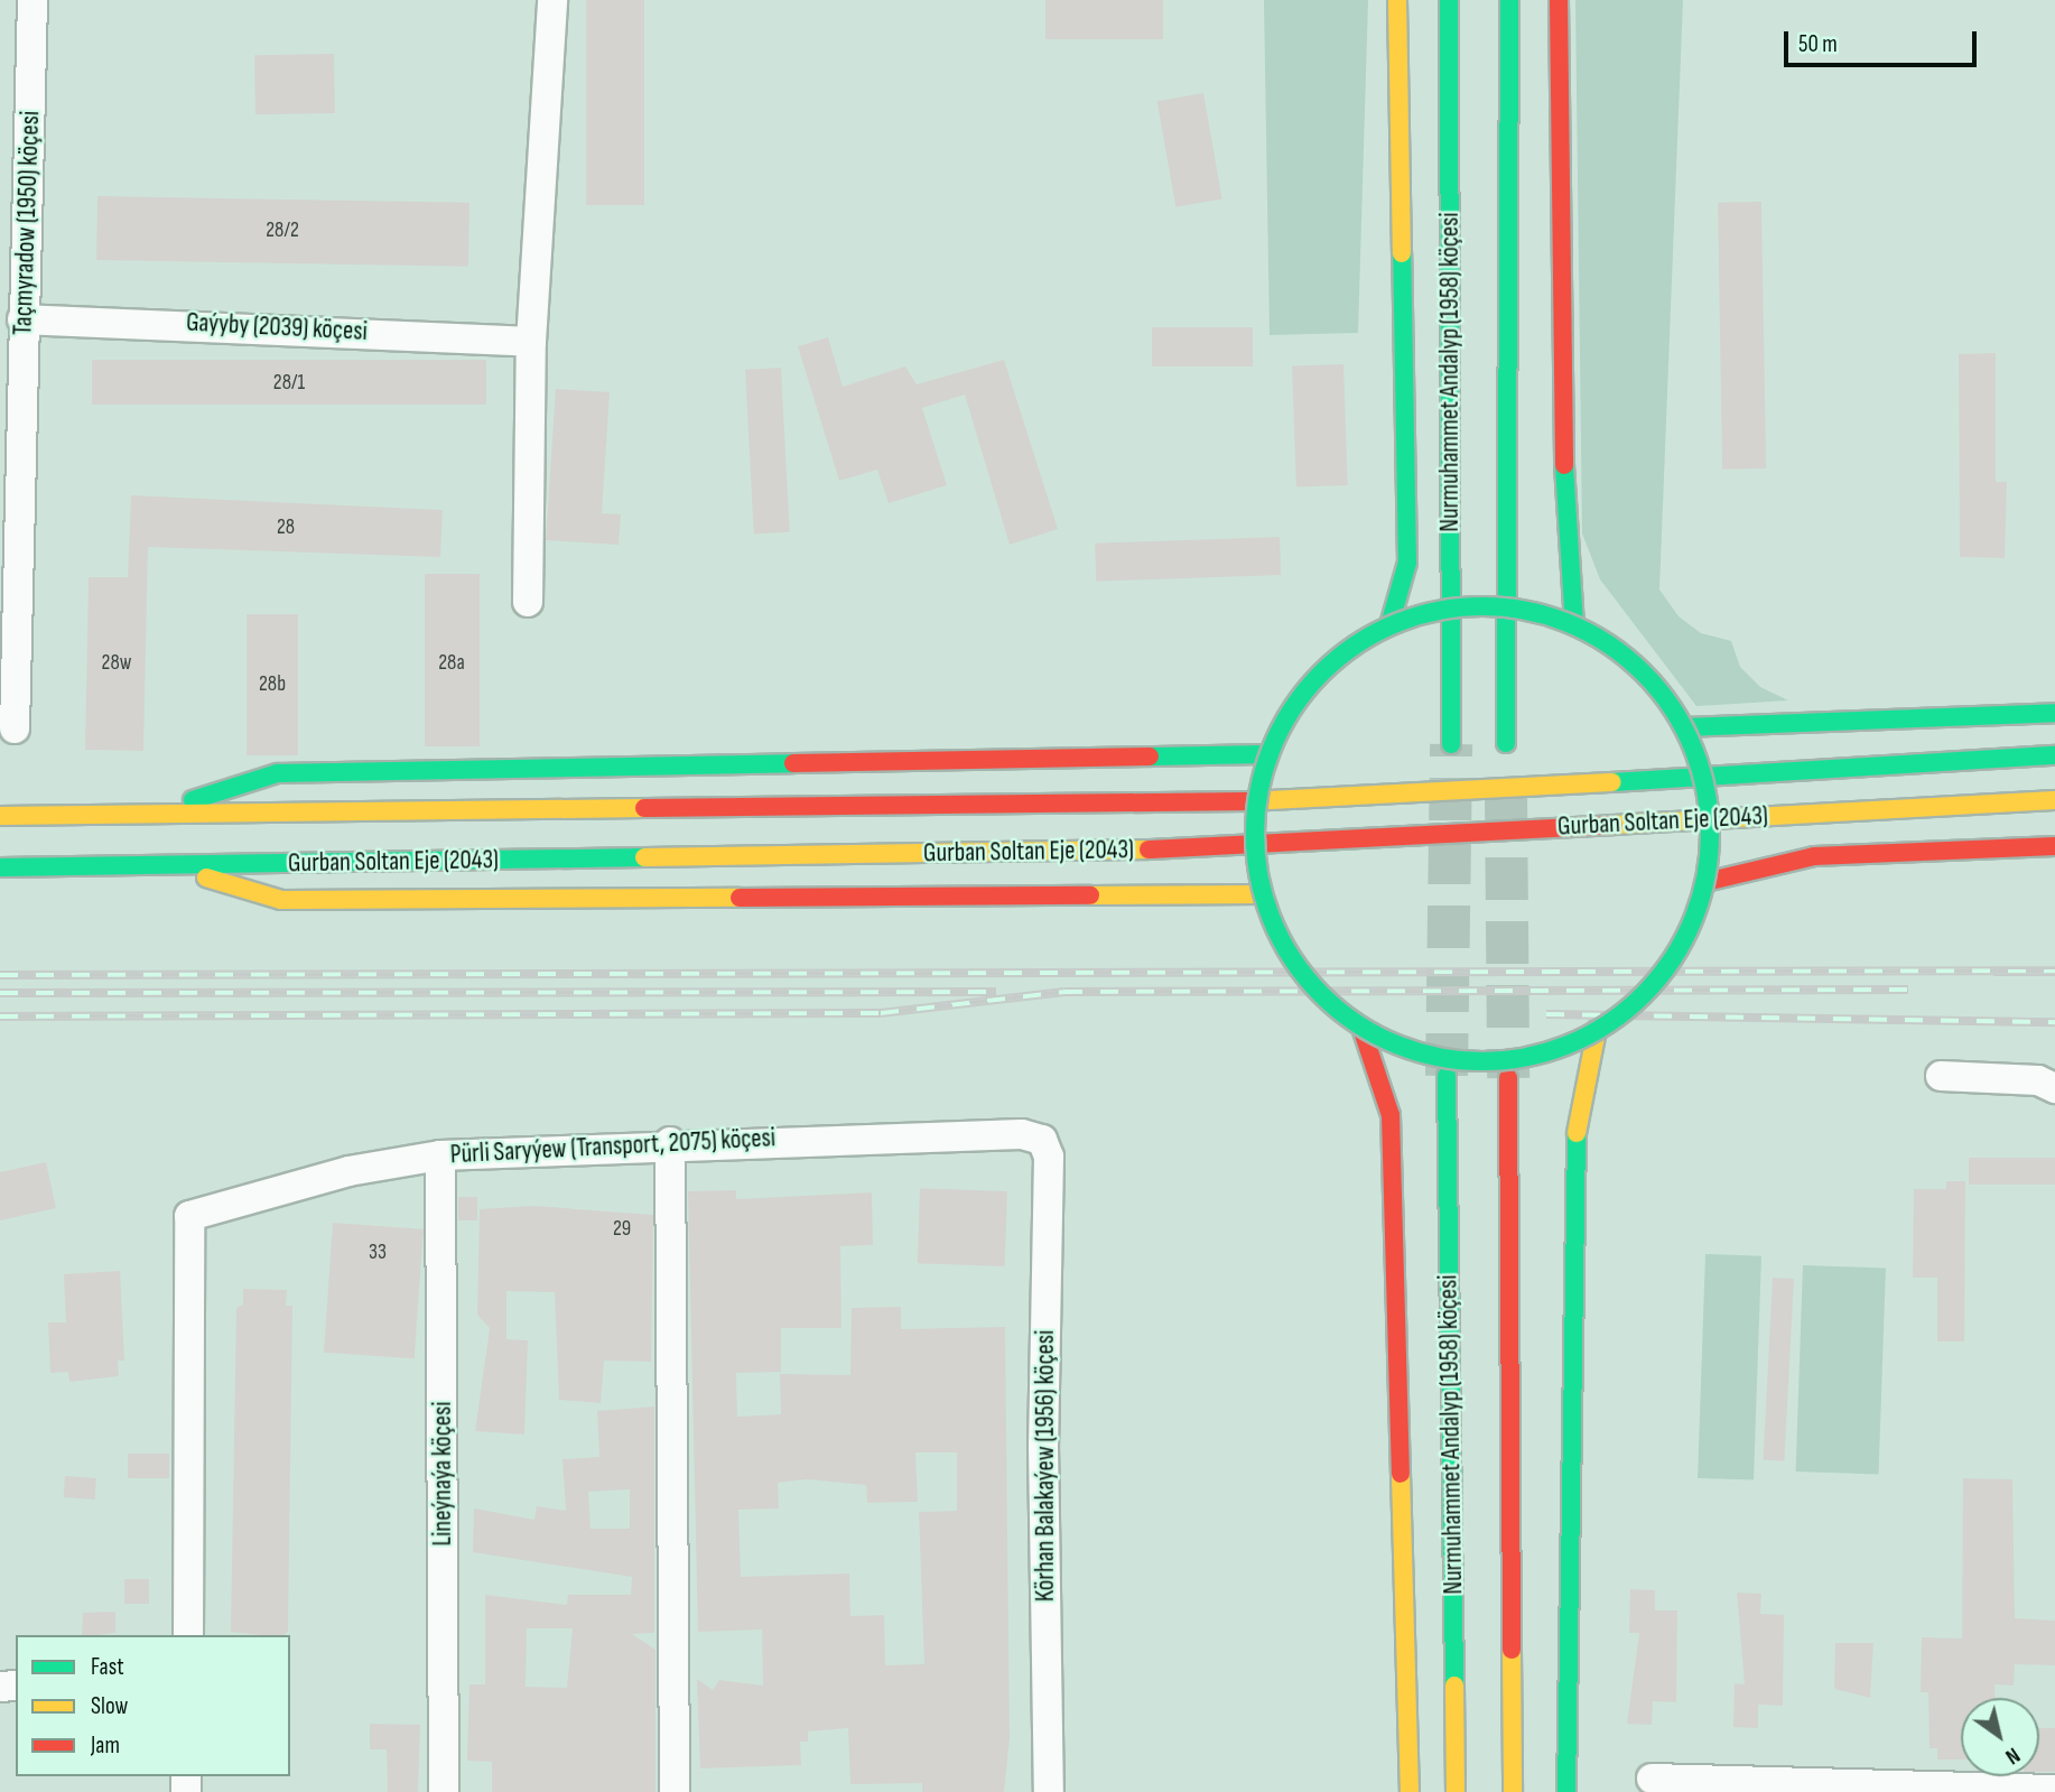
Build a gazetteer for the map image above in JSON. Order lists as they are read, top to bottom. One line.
{"streets":{"main road":["Nurmuhammet Andalyp (1958) köçesi","Gurban Soltan Eje (2043)"],"street":["Taçmyradow (1950) köçesi","Gaýyby (2039) köçesi","Pürli Saryýew (Transport, 2075) köçesi","Körhan Balakaýew (1956) köçesi","Lineýnaýa köçesi"]},"crossings":[["Taçmyradow (1950) köçesi","Gaýyby (2039) köçesi"],["Pürli Saryýew (Transport, 2075) köçesi","Körhan Balakaýew (1956) köçesi"],["Pürli Saryýew (Transport, 2075) köçesi","Lineýnaýa köçesi"]],"house_numbers":["28/2","28/1","28","28w","28a","28b","29","33"],"legend":["Fast","Slow","Jam"],"scale_bar":"50 m","north":"bottom right"}
